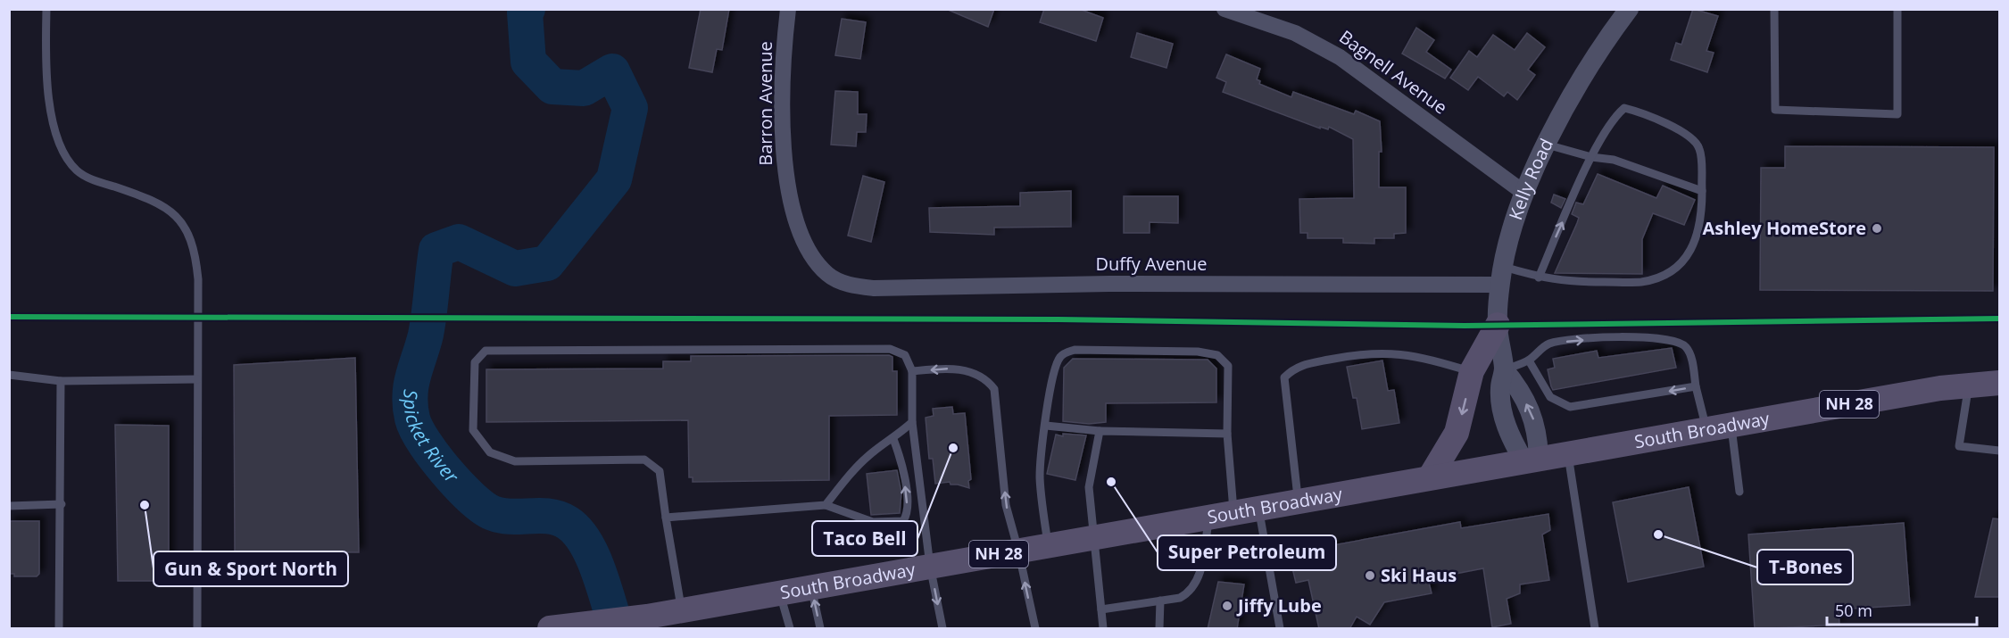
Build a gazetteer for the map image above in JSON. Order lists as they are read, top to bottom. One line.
{"streets":{"main road":["NH 28","South Broadway"],"street":["Bagnell Avenue","Barron Avenue","Kelly Road","Duffy Avenue"]},"crossings":[["Bagnell Avenue","Kelly Road"],["Barron Avenue","Duffy Avenue"],["Kelly Road","Duffy Avenue"],["Kelly Road","South Broadway"]],"water":["Spicket River"],"places":["Ashley HomeStore","Taco Bell","Super Petroleum","Gun & Sport North","T-Bones","Ski Haus","Jiffy Lube"],"scale_bar":"50 m"}
